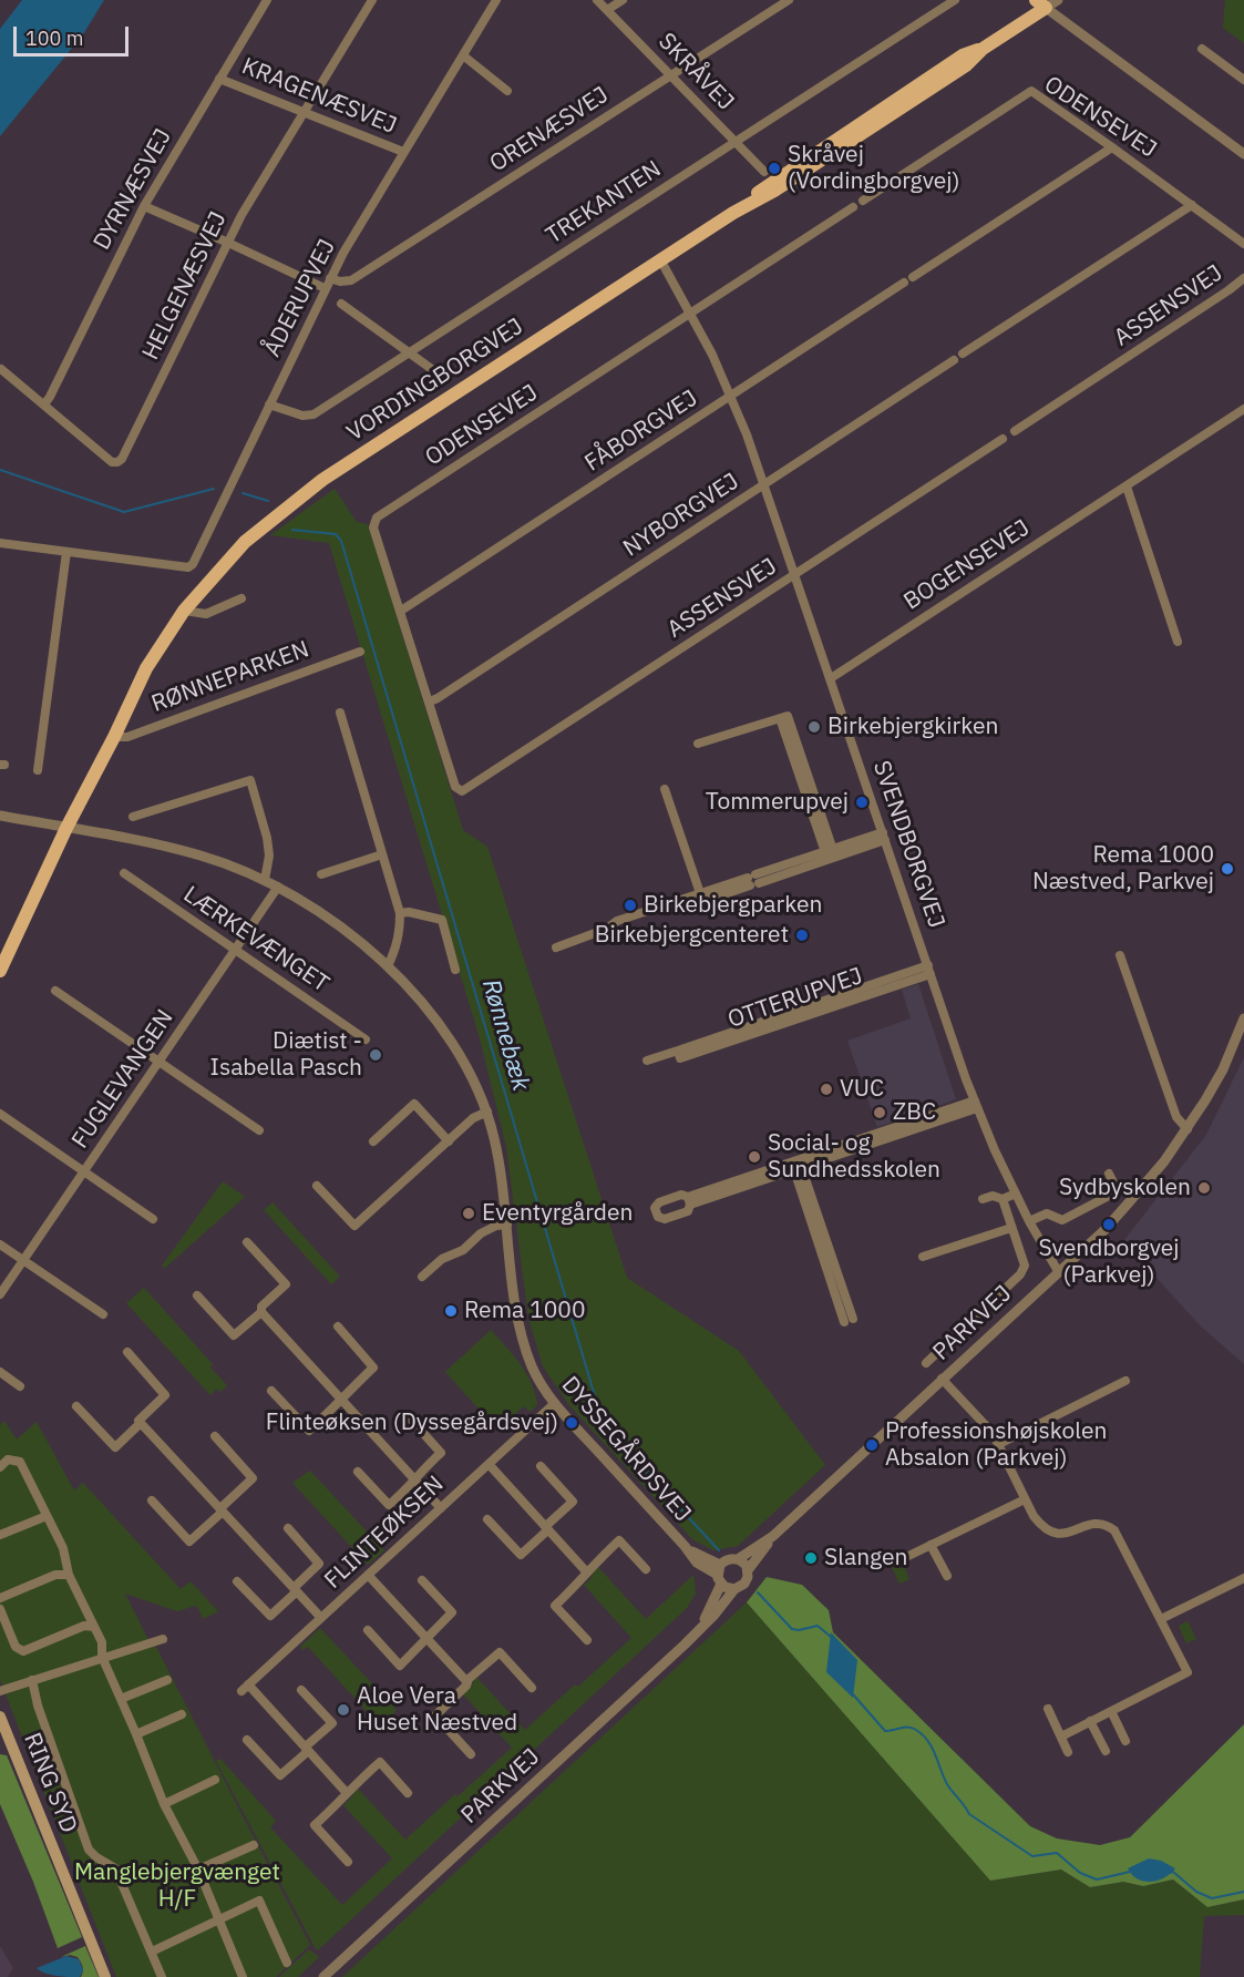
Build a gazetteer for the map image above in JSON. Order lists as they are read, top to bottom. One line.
{"streets":{"main road":["VORDINGBORGVEJ","RING SYD"],"street":["SKRÅVEJ","KRAGENÆSVEJ","ODENSEVEJ","ORENÆSVEJ","DYRNÆSVEJ","TREKANTEN","HELGENÆSVEJ","ÅDERUPVEJ","ASSENSVEJ","FÅBORGVEJ","NYBORGVEJ","BOGENSEVEJ","RØNNEPARKEN","SVENDBORGVEJ","LÆRKEVÆNGET","OTTERUPVEJ","FUGLEVANGEN","PARKVEJ","DYSSEGÅRDSVEJ","FLINTEØKSEN"]},"crossings":[["SKRÅVEJ","ORENÆSVEJ"],["SKRÅVEJ","TREKANTEN"],["KRAGENÆSVEJ","DYRNÆSVEJ"],["KRAGENÆSVEJ","HELGENÆSVEJ"],["KRAGENÆSVEJ","ÅDERUPVEJ"],["ODENSEVEJ","ASSENSVEJ"],["ODENSEVEJ","FÅBORGVEJ"],["ODENSEVEJ","NYBORGVEJ"],["ODENSEVEJ","SVENDBORGVEJ"],["ORENÆSVEJ","ÅDERUPVEJ"],["DYRNÆSVEJ","HELGENÆSVEJ"],["TREKANTEN","ÅDERUPVEJ"],["ASSENSVEJ","SVENDBORGVEJ"],["VORDINGBORGVEJ","RØNNEPARKEN"],["VORDINGBORGVEJ","SVENDBORGVEJ"],["VORDINGBORGVEJ","DYSSEGÅRDSVEJ"],["FÅBORGVEJ","SVENDBORGVEJ"],["NYBORGVEJ","SVENDBORGVEJ"],["BOGENSEVEJ","SVENDBORGVEJ"],["SVENDBORGVEJ","OTTERUPVEJ"],["SVENDBORGVEJ","PARKVEJ"],["LÆRKEVÆNGET","FUGLEVANGEN"],["FUGLEVANGEN","DYSSEGÅRDSVEJ"],["PARKVEJ","DYSSEGÅRDSVEJ"],["DYSSEGÅRDSVEJ","FLINTEØKSEN"]],"water":["Rønnebæk"],"parks":["Manglebjergvænget H/F"],"places":["Skråvej (Vordingborgvej)","Birkebjergkirken","Tommerupvej","Rema 1000 Næstved, Parkvej","Birkebjergparken","Birkebjergcenteret","Diætist - Isabella Pasch","VUC","ZBC","Social- og Sundhedsskolen","Sydbyskolen","Eventyrgården","Svendborgvej (Parkvej)","Rema 1000","Flinteøksen (Dyssegårdsvej)","Professionshøjskolen Absalon (Parkvej)","Slangen","Aloe Vera Huset Næstved"],"scale_bar":"100 m"}
